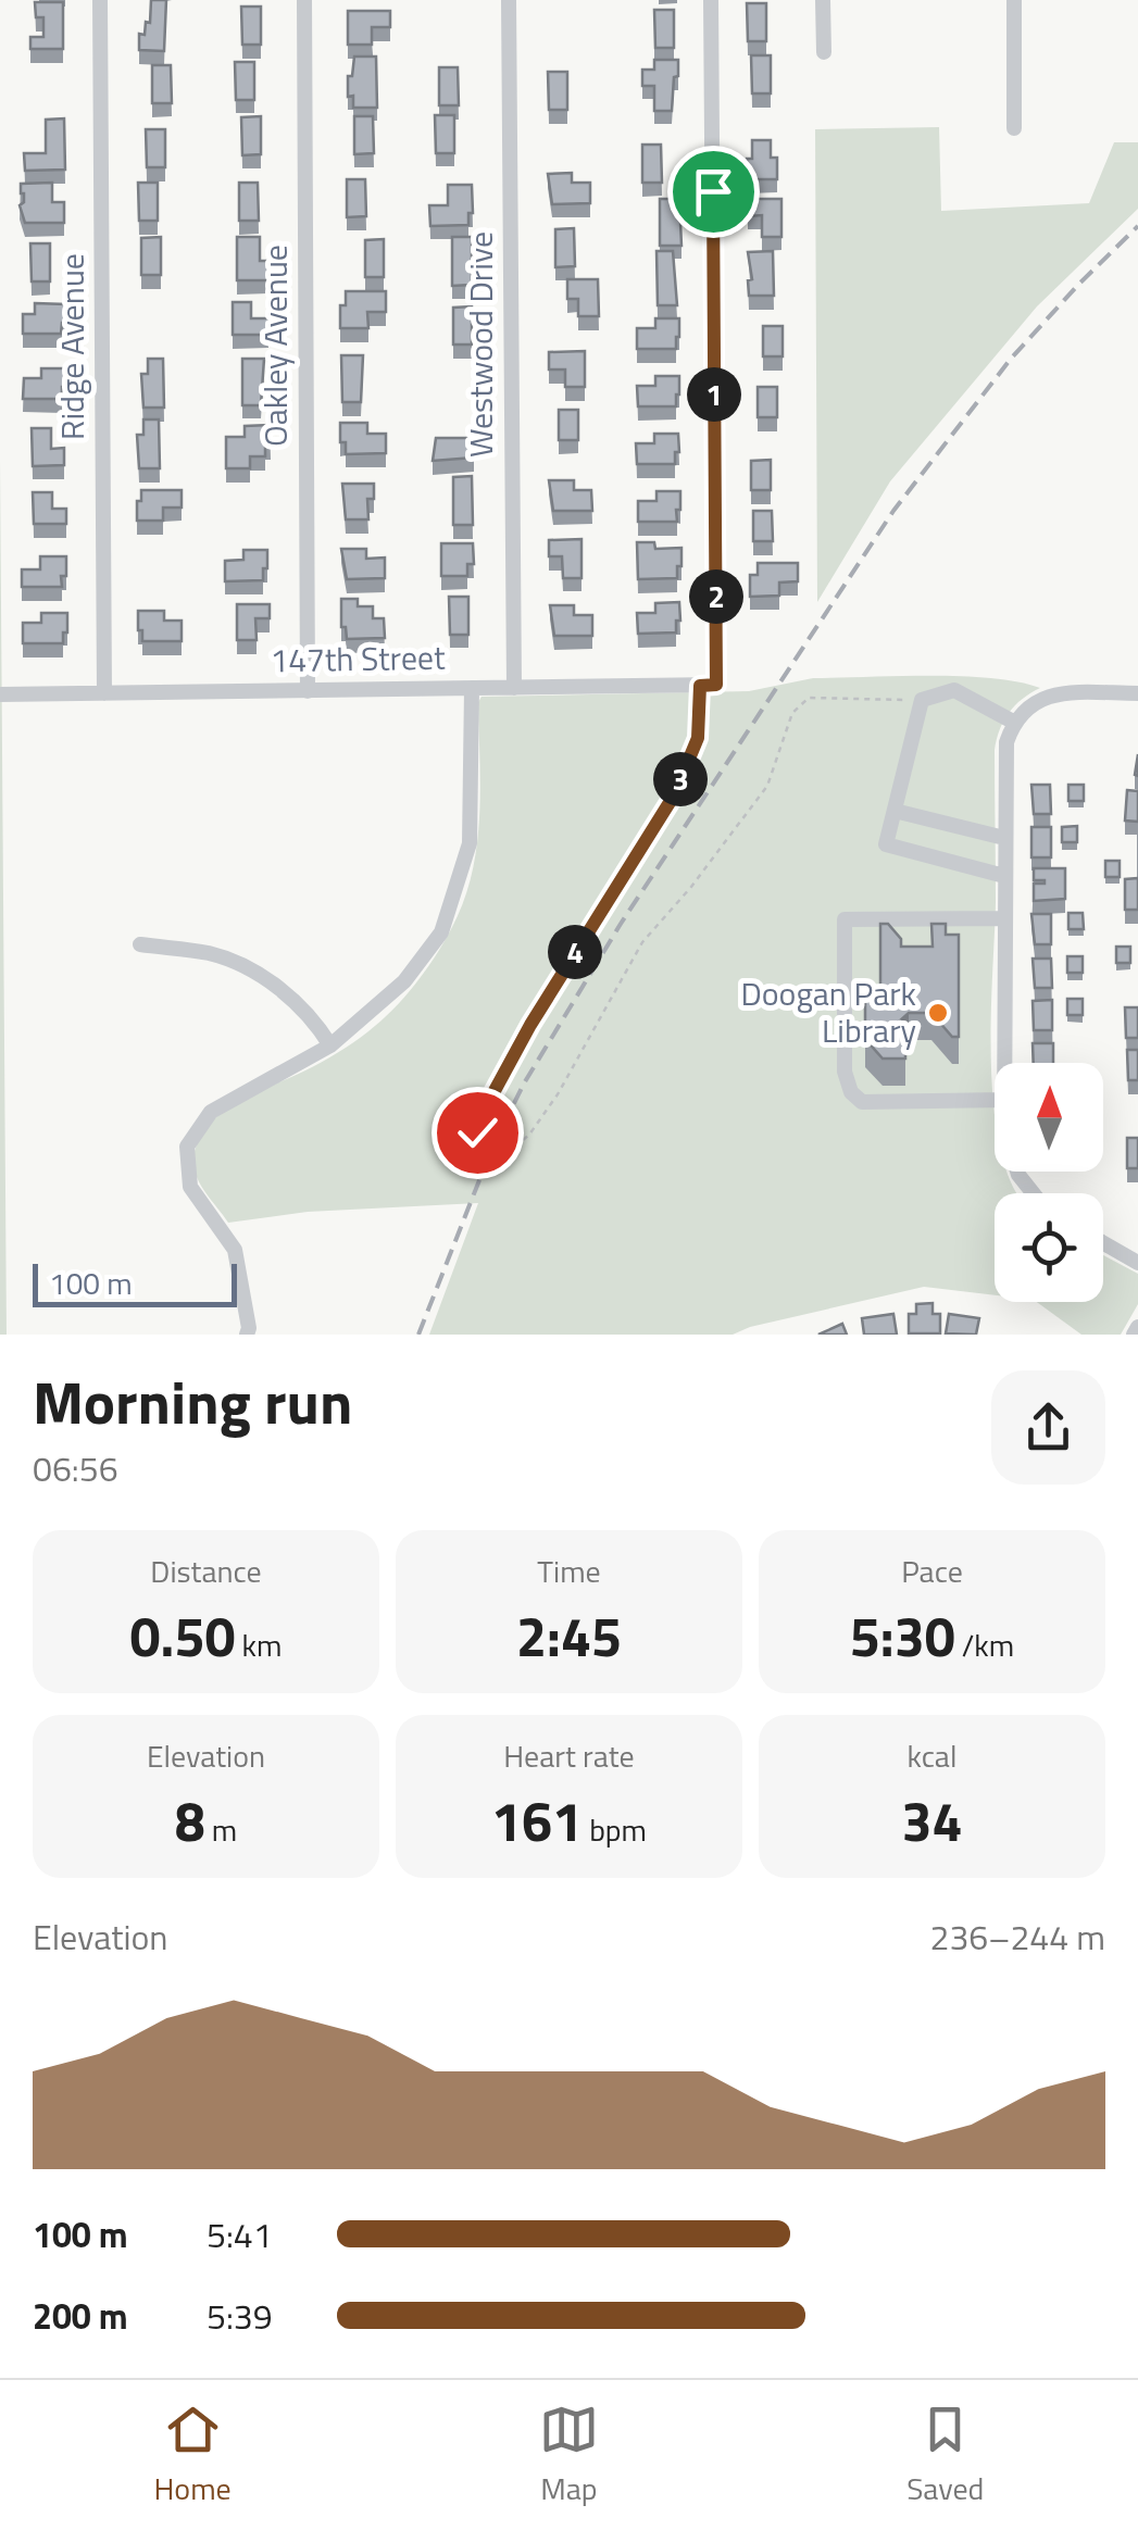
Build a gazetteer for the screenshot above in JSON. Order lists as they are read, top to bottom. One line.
{"streets":{"street":["Westwood Drive","Oakley Avenue","Ridge Avenue","147th Street"]},"crossings":[["Westwood Drive","147th Street"],["Oakley Avenue","147th Street"],["Ridge Avenue","147th Street"]],"places":["Doogan Park Library"],"scale_bar":"100 m","north":"top","page":{"pins":["1","2","3","4"],"scale":"100 m","heading":["Morning run","06:56"],"stats":[["Distance","0.50 km"],["Time","2:45"],["Pace","5:30 /km"],["Elevation","8 m"],["Heart rate","161 bpm"],["kcal","34"]],"chart":["Elevation","236–244 m"],"list":[{"name":"100 m","note":"5:41"},{"name":"200 m","note":"5:39"}],"tabs":["Home","Map","Saved"]}}
